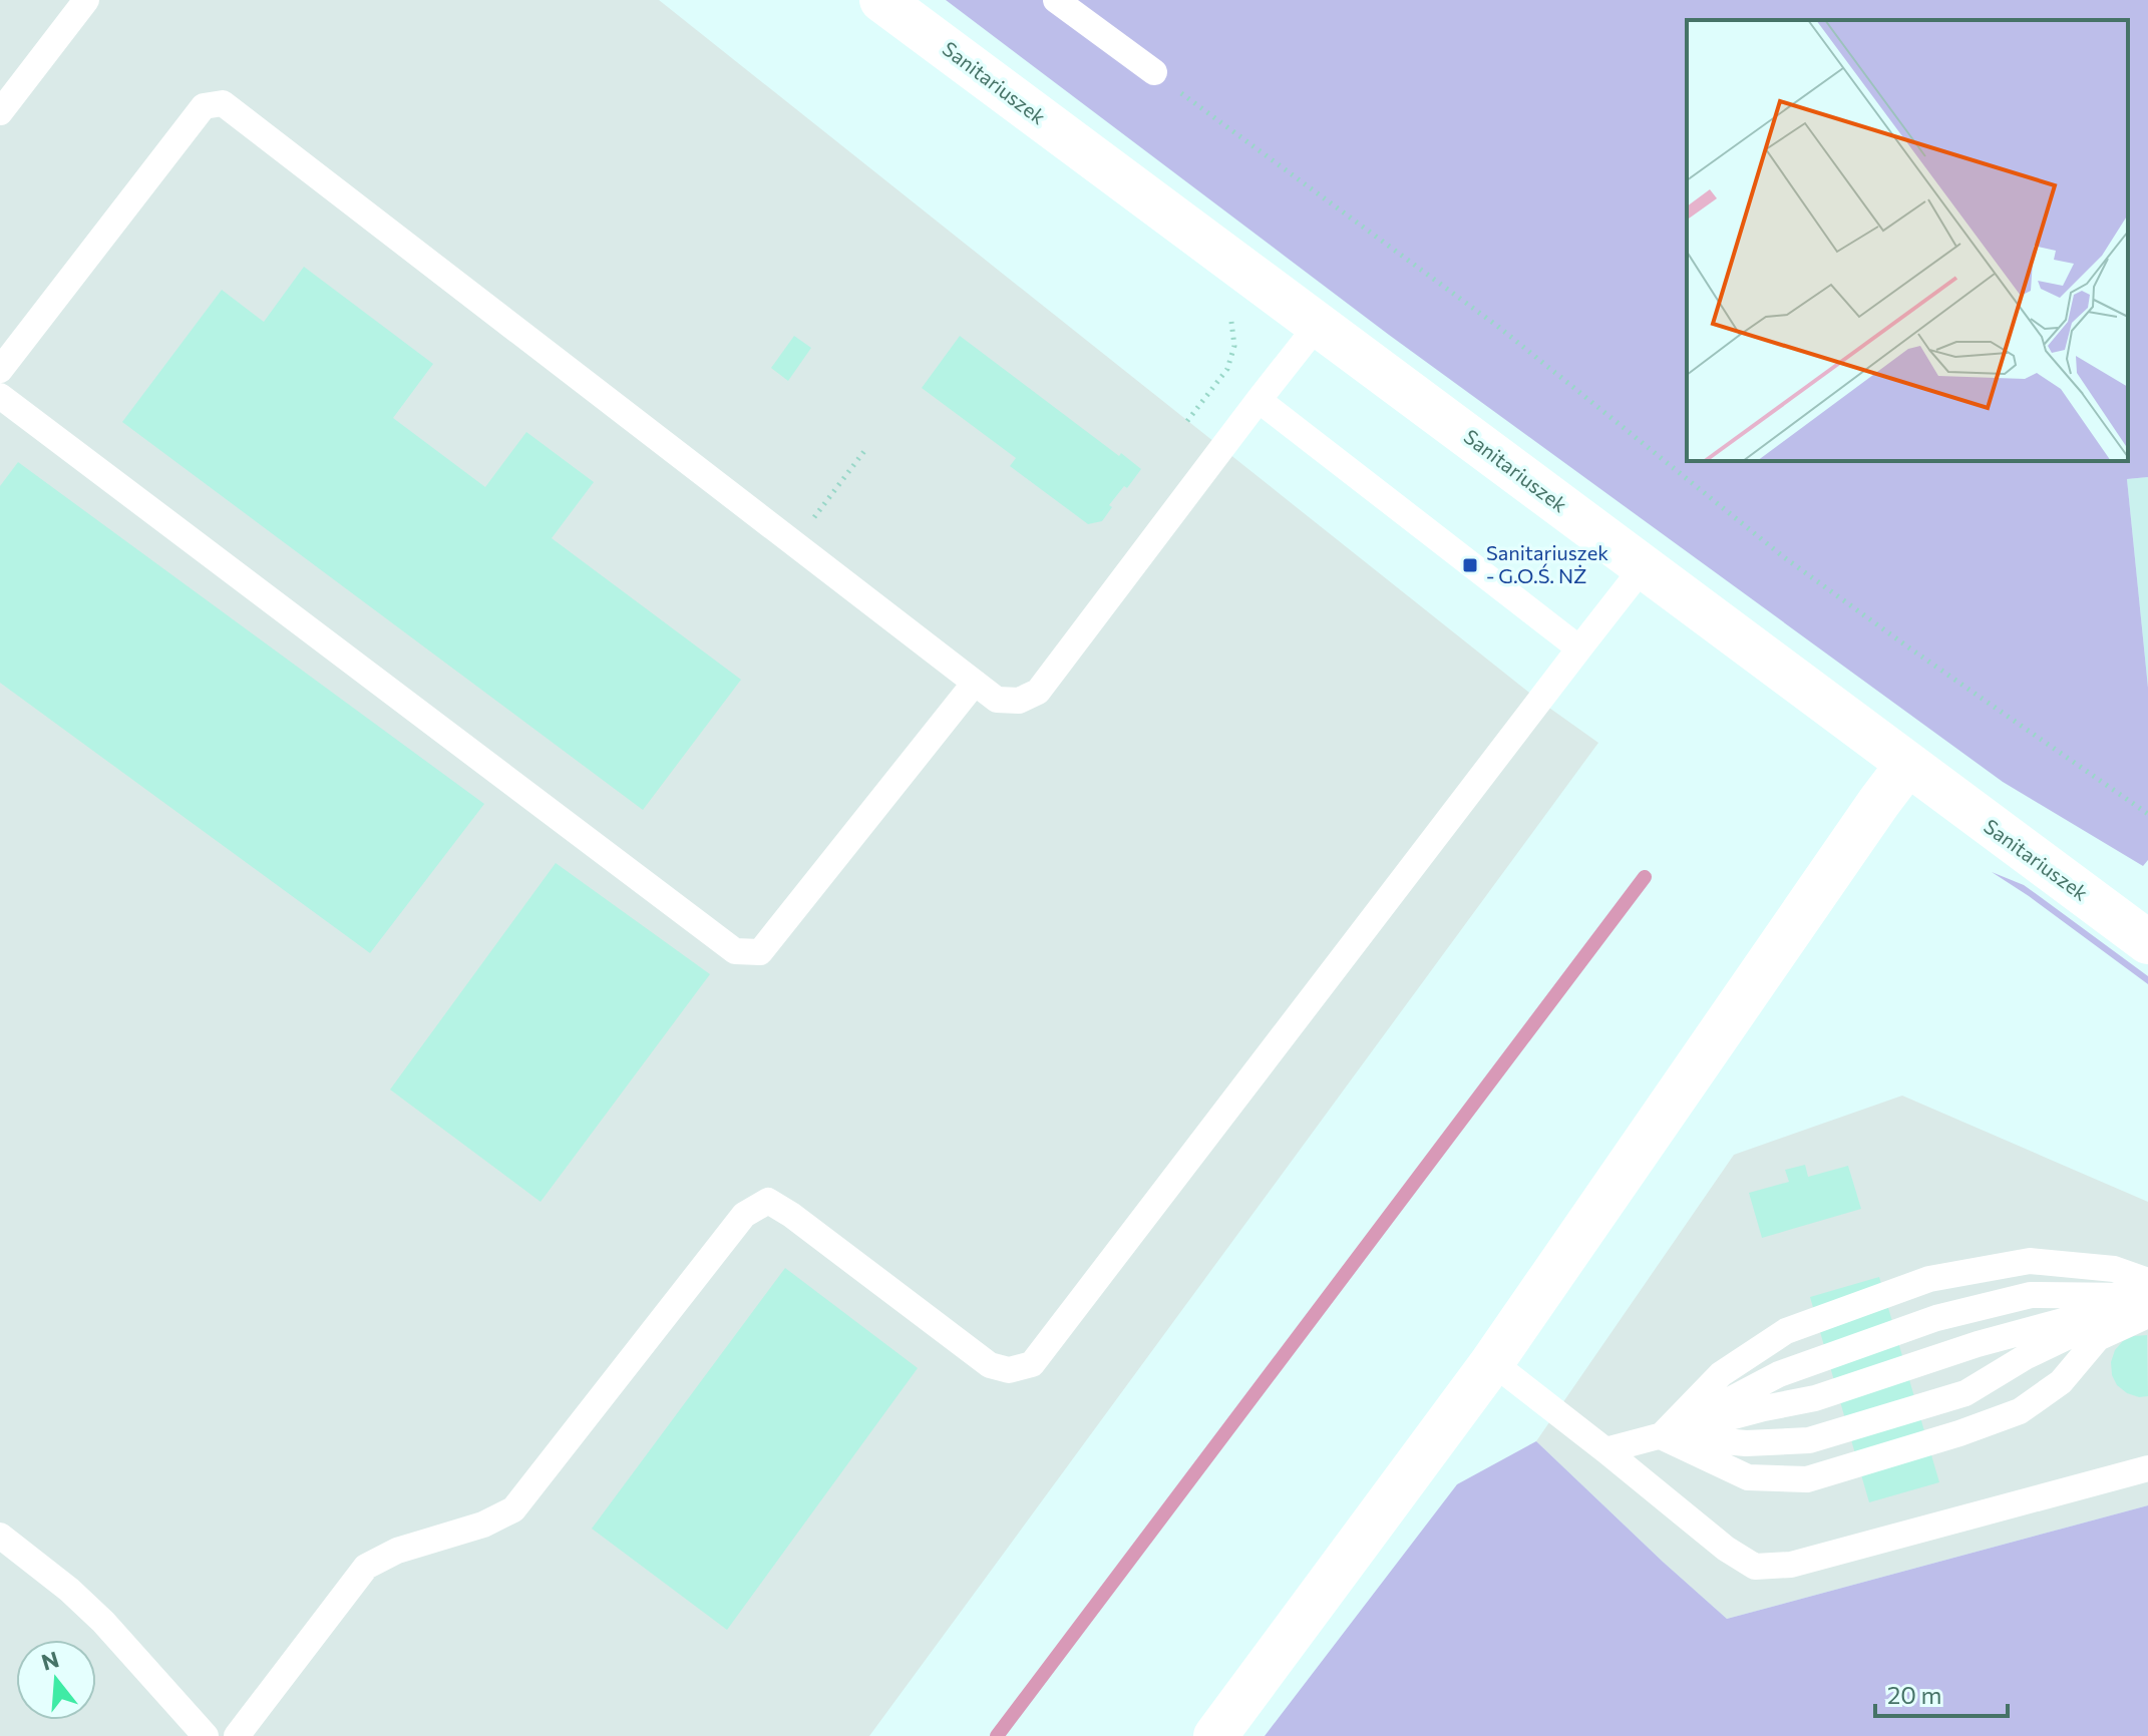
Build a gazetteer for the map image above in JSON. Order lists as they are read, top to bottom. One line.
{"streets":{"street":["Sanitariuszek"]},"places":{"transit":["Sanitariuszek - G.O.Ś. NŻ"]},"scale_bar":"20 m","north":"top"}
